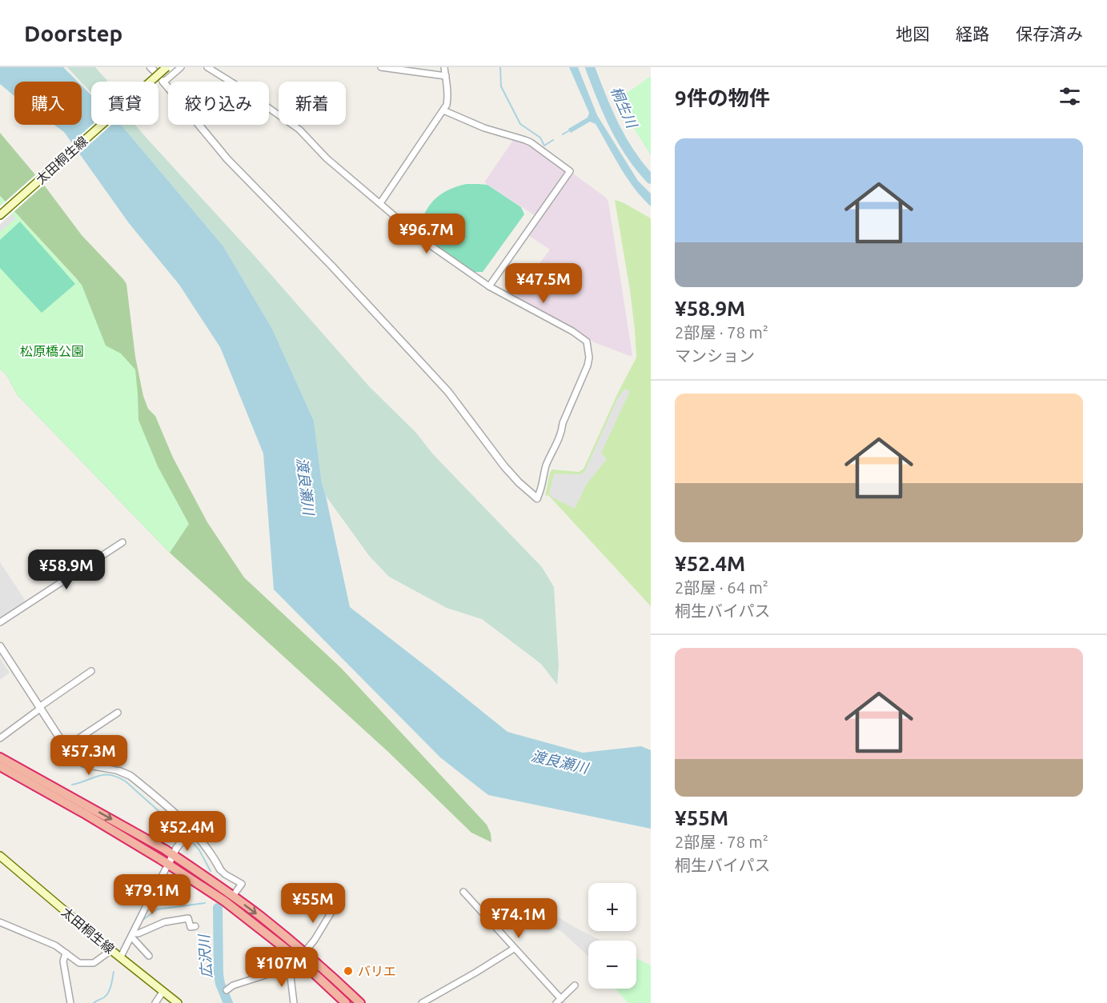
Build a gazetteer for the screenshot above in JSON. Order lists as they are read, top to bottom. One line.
{"streets":{"main road":["太田桐生線"]},"water":["桐生川","渡良瀬川","広沢川"],"parks":["松原橋公園"],"places":["バリエ"],"page":{"header":"Doorstep","nav":["地図","経路","保存済み"],"heading":"9件の物件","chip":["購入","賃貸","絞り込み","新着"],"list":[{"name":"¥58.9M","note":"2部屋 · 78 m² · マンション"},{"name":"¥52.4M","note":"2部屋 · 64 m² · 桐生バイパス"},{"name":"¥55M","note":"2部屋 · 78 m² · 桐生バイパス"}],"price":["¥96.7M","¥47.5M","¥58.9M","¥57.3M","¥52.4M","¥79.1M","¥55M","¥74.1M","¥107M"],"map_buttons":["+","−"]}}
